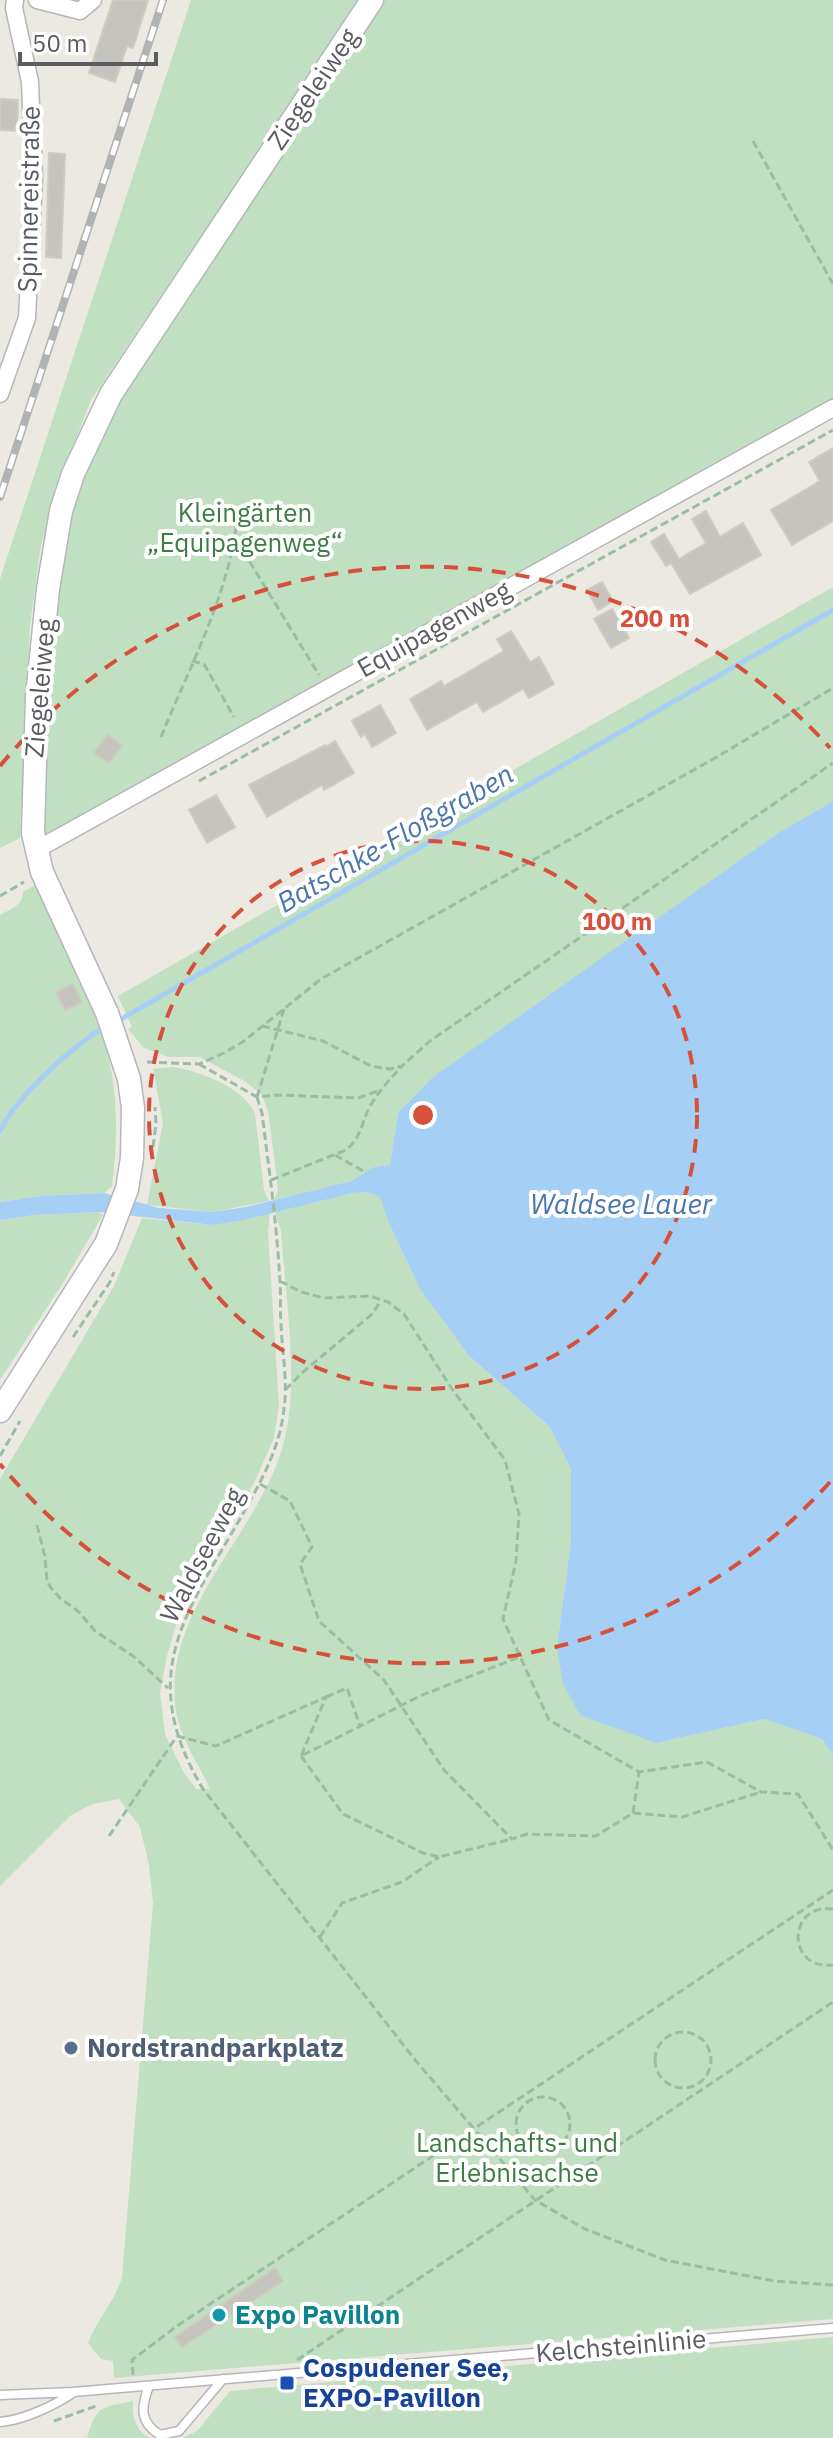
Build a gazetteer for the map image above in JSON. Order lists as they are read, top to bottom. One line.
{"streets":{"main road":["Ziegeleiweg"],"street":["Spinnereistraße","Equipagenweg"],"lane":["Kelchsteinlinie"],"path":["Waldseeweg"]},"crossings":[["Ziegeleiweg","Equipagenweg"]],"water":["Batschke‐Floßgraben","Waldsee Lauer"],"parks":["Kleingärten „Equipagenweg“","Landschafts- und Erlebnisachse"],"places":{"other":["Nordstrandparkplatz","Expo Pavillon"],"transit":["Cospudener See, EXPO-Pavillon"]},"scale_bar":"50 m","rings":["200 m","100 m"]}
